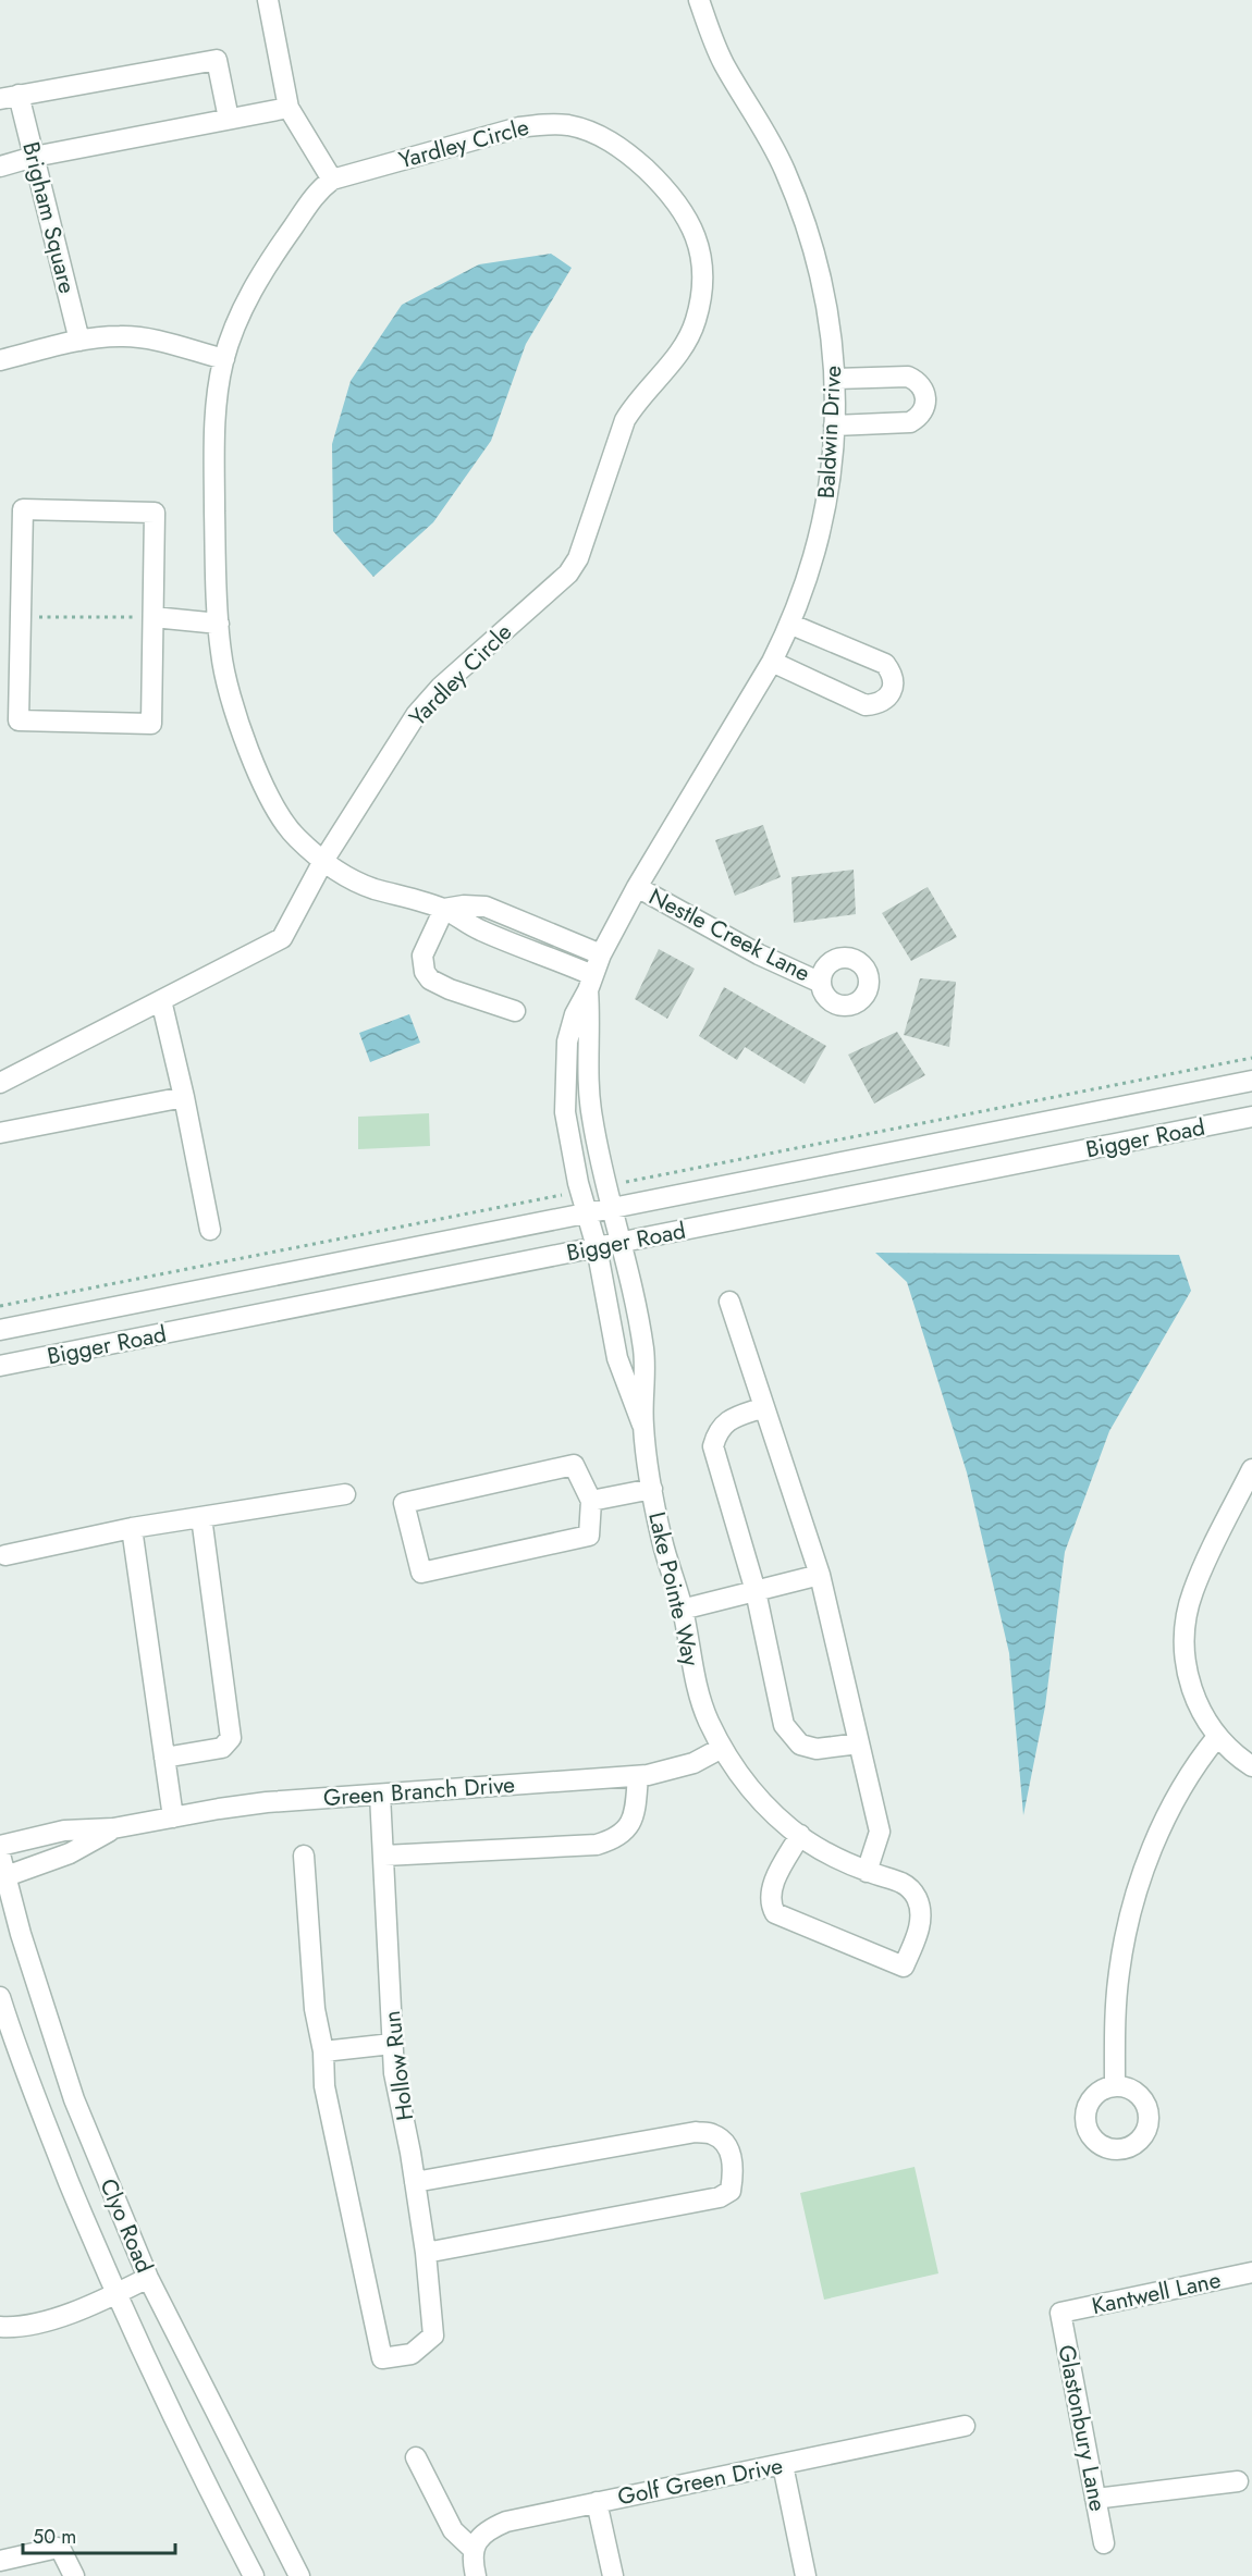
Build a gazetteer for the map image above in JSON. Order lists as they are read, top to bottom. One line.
{"streets":{"street":["Yardley Circle","Brigham Square","Baldwin Drive","Nestle Creek Lane","Bigger Road","Lake Pointe Way","Green Branch Drive","Hollow Run","Clyo Road","Kantwell Lane","Glastonbury Lane","Golf Green Drive"]},"crossings":[["Baldwin Drive","Nestle Creek Lane"],["Baldwin Drive","Bigger Road"],["Baldwin Drive","Lake Pointe Way"],["Bigger Road","Lake Pointe Way"],["Lake Pointe Way","Green Branch Drive"],["Green Branch Drive","Hollow Run"],["Green Branch Drive","Clyo Road"],["Kantwell Lane","Glastonbury Lane"]],"scale_bar":"50 m"}
